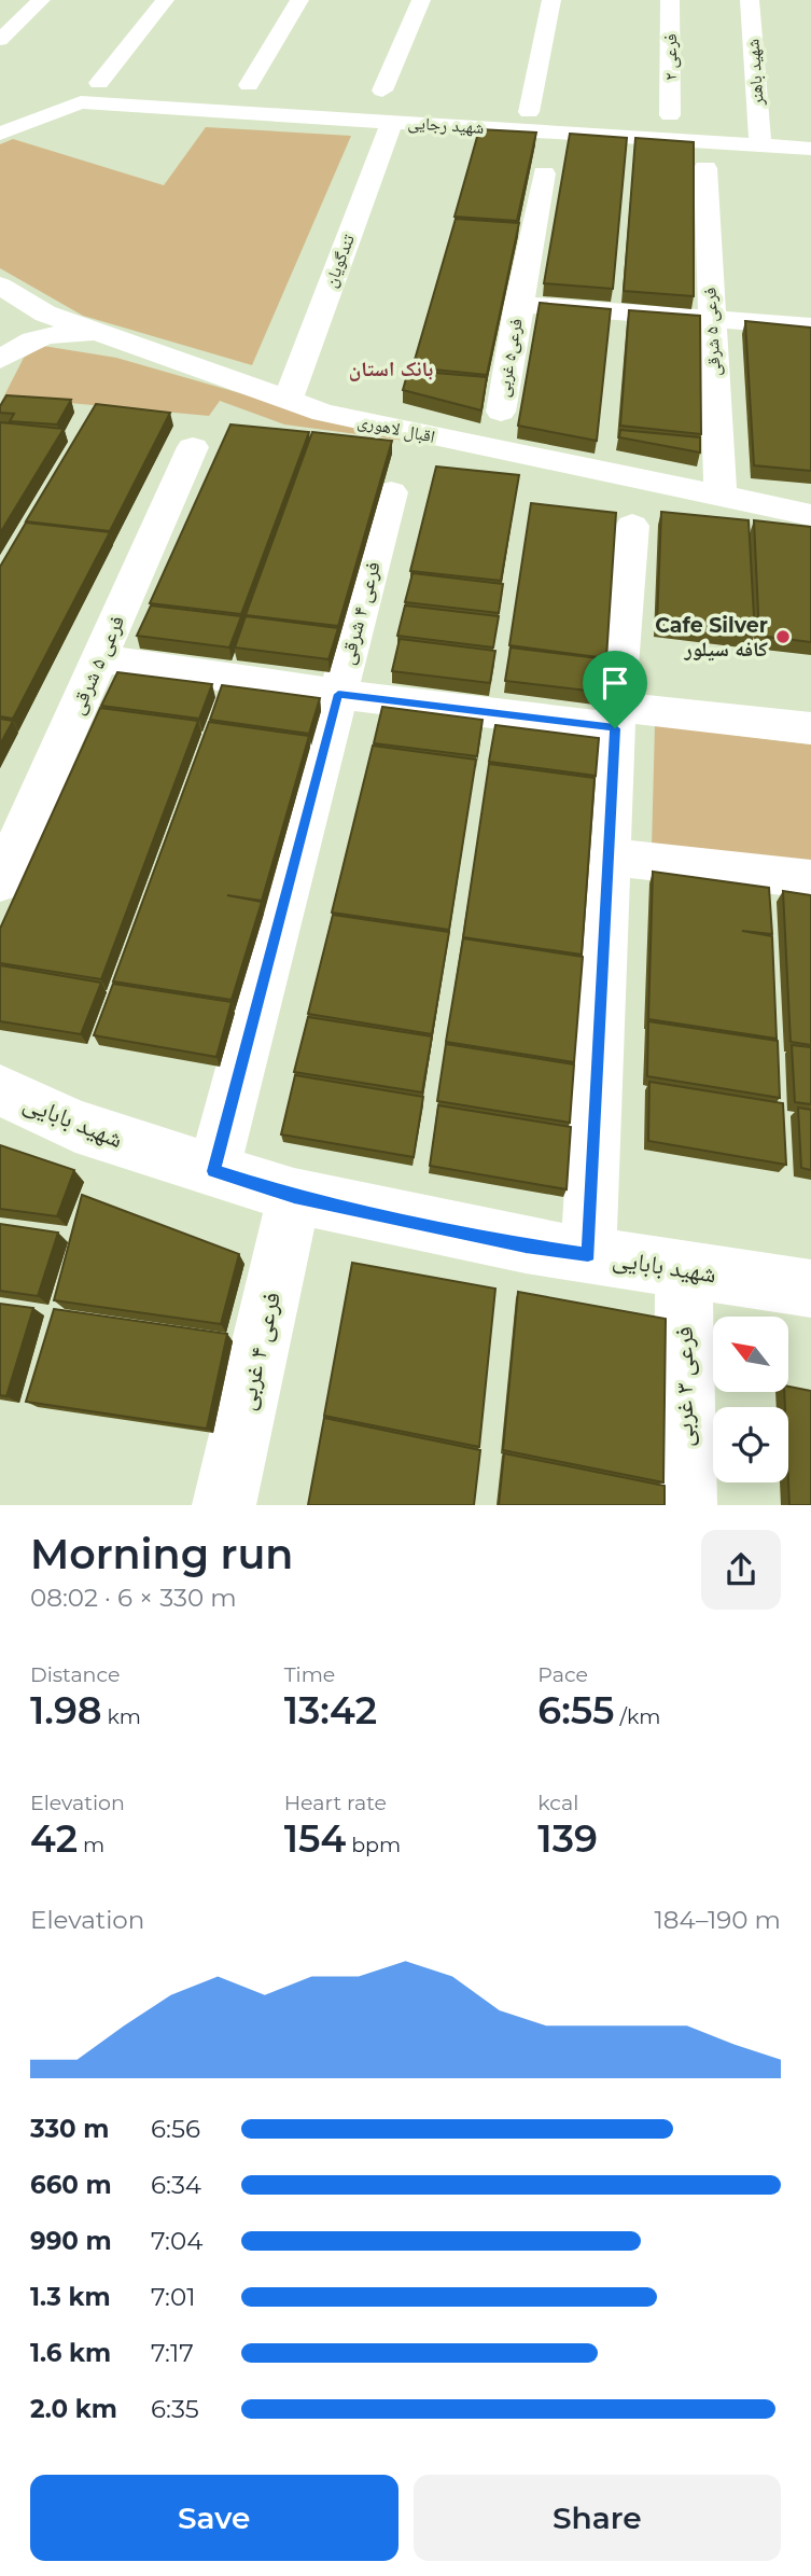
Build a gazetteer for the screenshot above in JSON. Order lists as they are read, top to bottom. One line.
{"streets":{"street":["فرعی ۲","شهید باهنر","شهید رجایی","تندگویان","فرعی ۵ شرقی","فرعی۵ غربی","اقبال لاهوری","فرعی ۴ شرقی","شهید بابایی","فرعی ۴ غربی","فرعی ۳ غربی"]},"crossings":[["شهید باهنر","شهید رجایی"],["شهید رجایی","تندگویان"],["تندگویان","اقبال لاهوری"],["فرعی ۵ شرقی","اقبال لاهوری"],["فرعی ۴ شرقی","شهید بابایی"],["شهید بابایی","فرعی ۴ غربی"],["شهید بابایی","فرعی ۳ غربی"]],"districts":["بانک استان"],"places":["Cafe Silver کافه سیلور"],"north":"top left","page":{"heading":["Morning run","08:02 · 6 × 330 m"],"stats":[["Distance","1.98 km"],["Time","13:42"],["Pace","6:55 /km"],["Elevation","42 m"],["Heart rate","154 bpm"],["kcal","139"]],"chart":["Elevation","184–190 m"],"list":[{"name":"330 m","note":"6:56"},{"name":"660 m","note":"6:34"},{"name":"990 m","note":"7:04"},{"name":"1.3 km","note":"7:01"},{"name":"1.6 km","note":"7:17"},{"name":"2.0 km","note":"6:35"}],"buttons":["Save","Share"]}}
